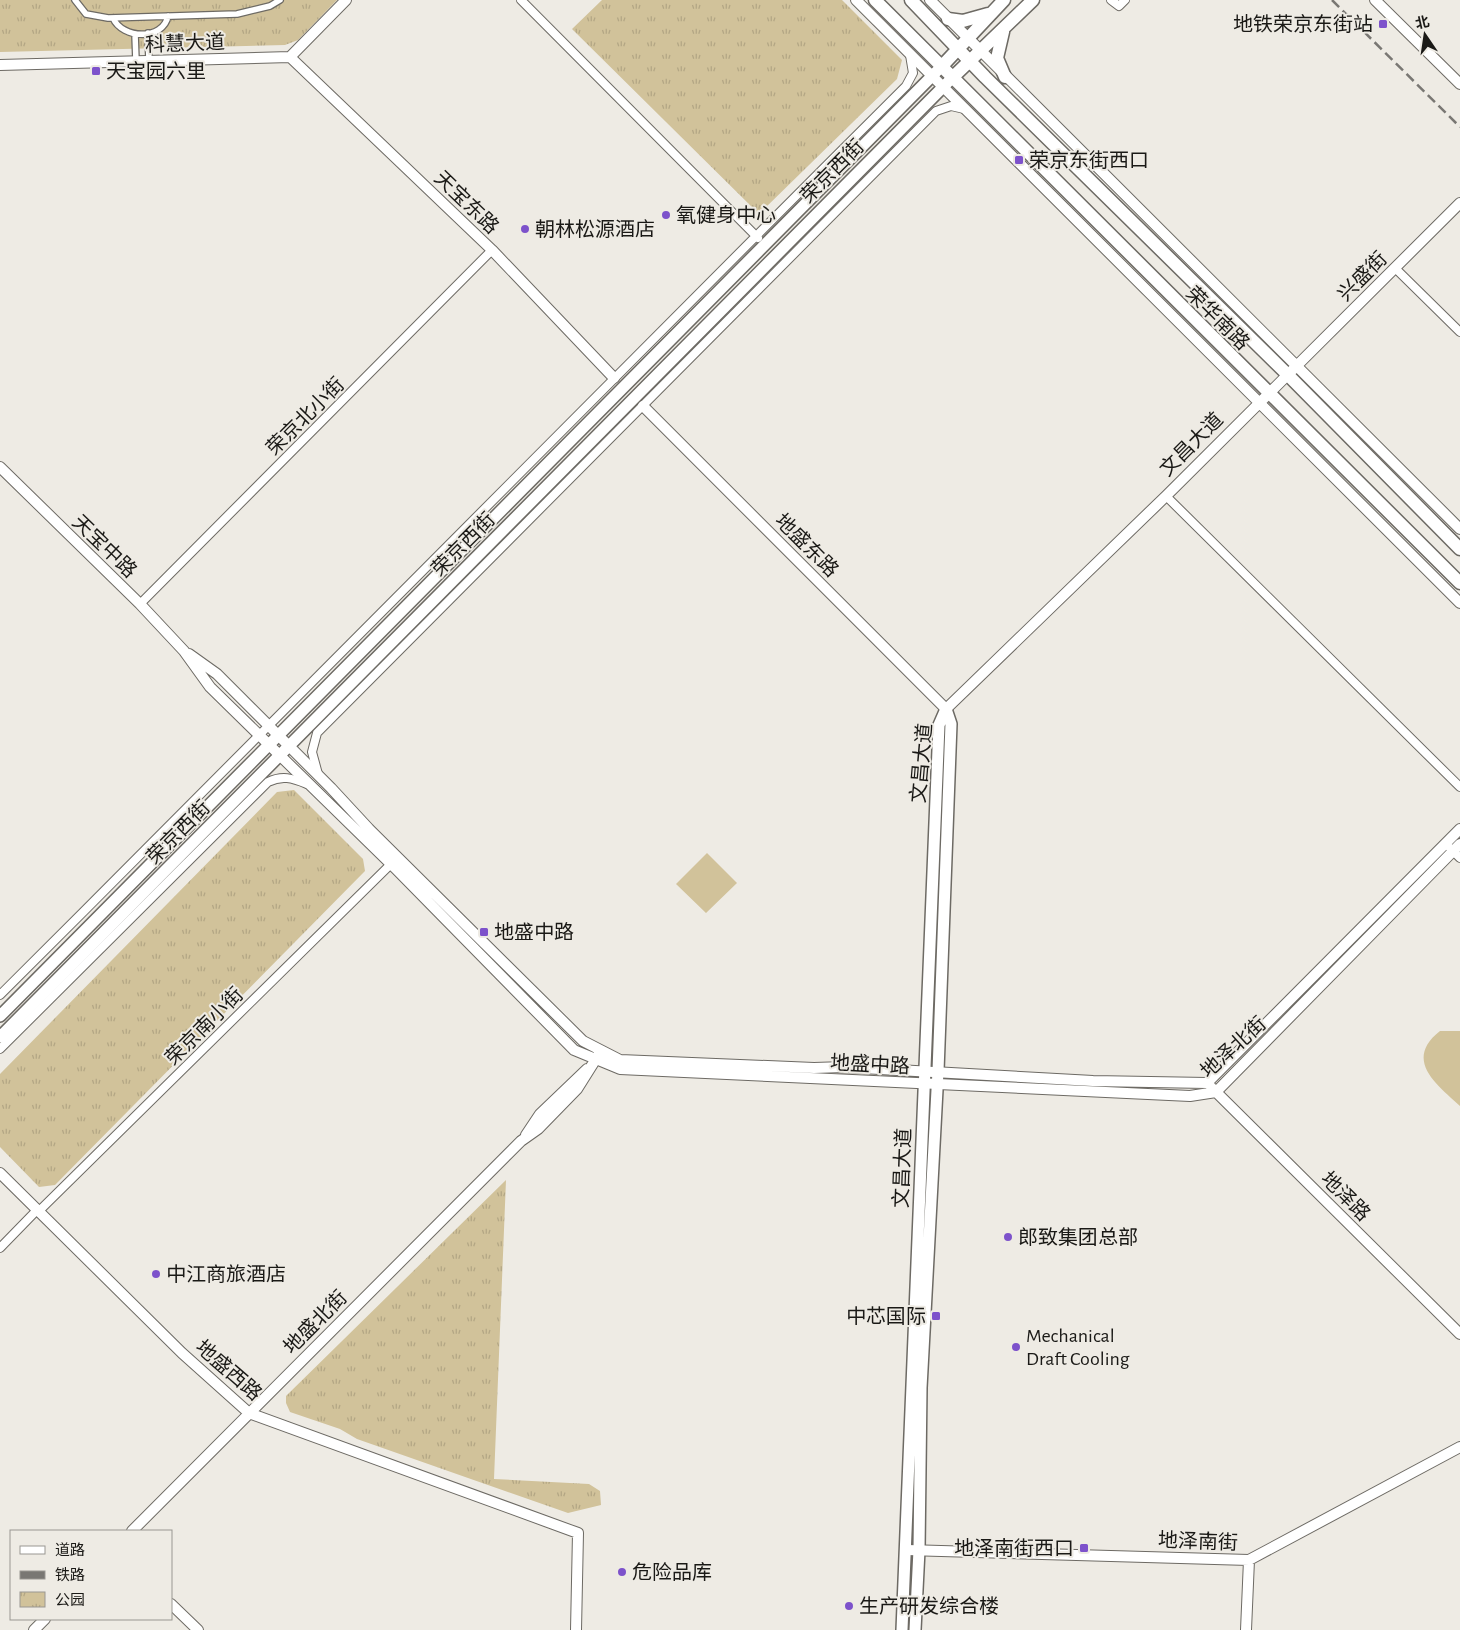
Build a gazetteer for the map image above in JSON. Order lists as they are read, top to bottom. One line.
{"streets":{"main road":["荣京西街","荣华南路","文昌大道"],"street":["科慧大道","天宝东路","兴盛街","荣京北小街","地盛东路","天宝中路","荣京南小街","地泽北街","地盛中路","地泽路","地盛北街","地盛西路","地泽南街"]},"crossings":[["科慧大道","天宝东路"],["荣京西街","荣华南路"],["荣京西街","天宝中路"],["荣京西街","地盛中路"],["天宝东路","荣京北小街"],["兴盛街","荣华南路"],["兴盛街","文昌大道"],["荣华南路","文昌大道"],["荣京北小街","天宝中路"],["文昌大道","地盛东路"],["文昌大道","地泽北街"],["文昌大道","地盛中路"],["文昌大道","地泽南街"],["天宝中路","地盛中路"],["荣京南小街","地盛中路"],["荣京南小街","地盛西路"],["地泽北街","地盛中路"],["地泽北街","地泽路"],["地盛中路","地盛北街"],["地盛北街","地盛西路"]],"places":{"transit":["地铁荣京东街站","天宝园六里","荣京东街西口","地盛中路","中芯国际","地泽南街西口"],"other":["氧健身中心","朝林松源酒店","郎致集团总部","中江商旅酒店","Mechanical Draft Cooling","危险品库","生产研发综合楼"]},"legend":["道路","铁路","公园"],"north":"top"}
